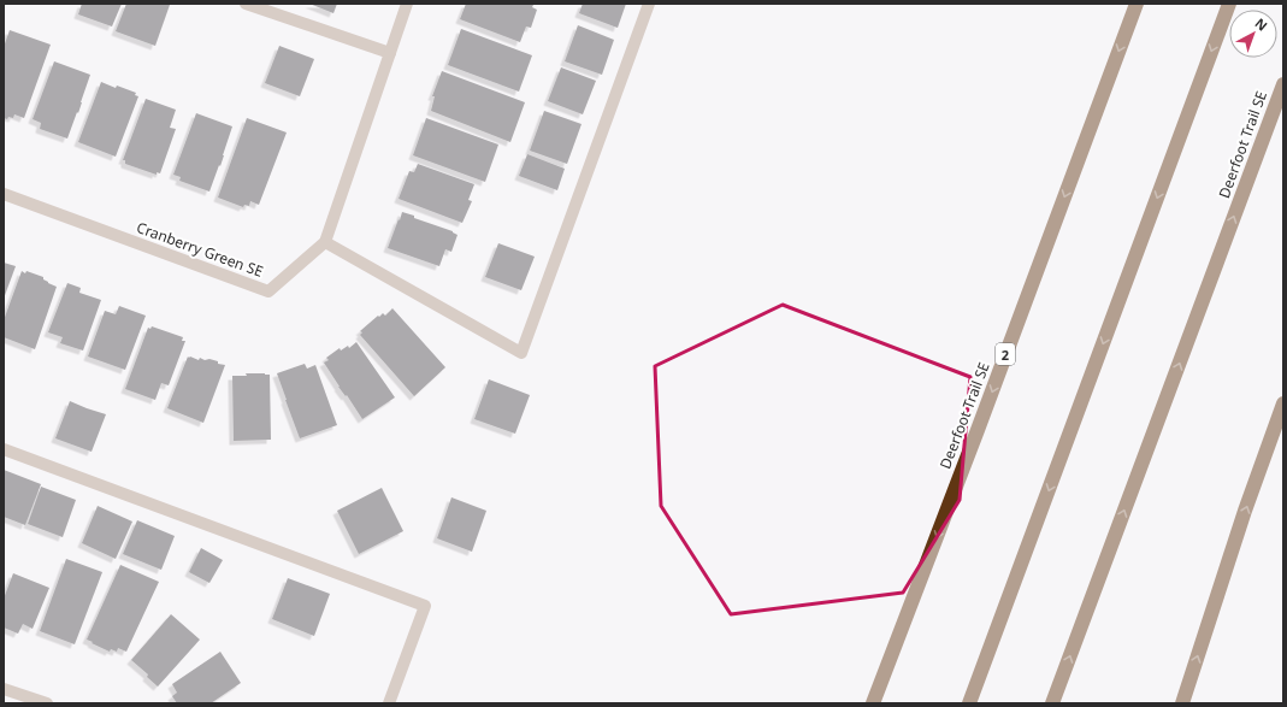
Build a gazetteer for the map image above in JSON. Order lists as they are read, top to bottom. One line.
{"streets":{"highway":["Deerfoot Trail SE","2"],"street":["Cranberry Green SE"]},"north":"top right"}
